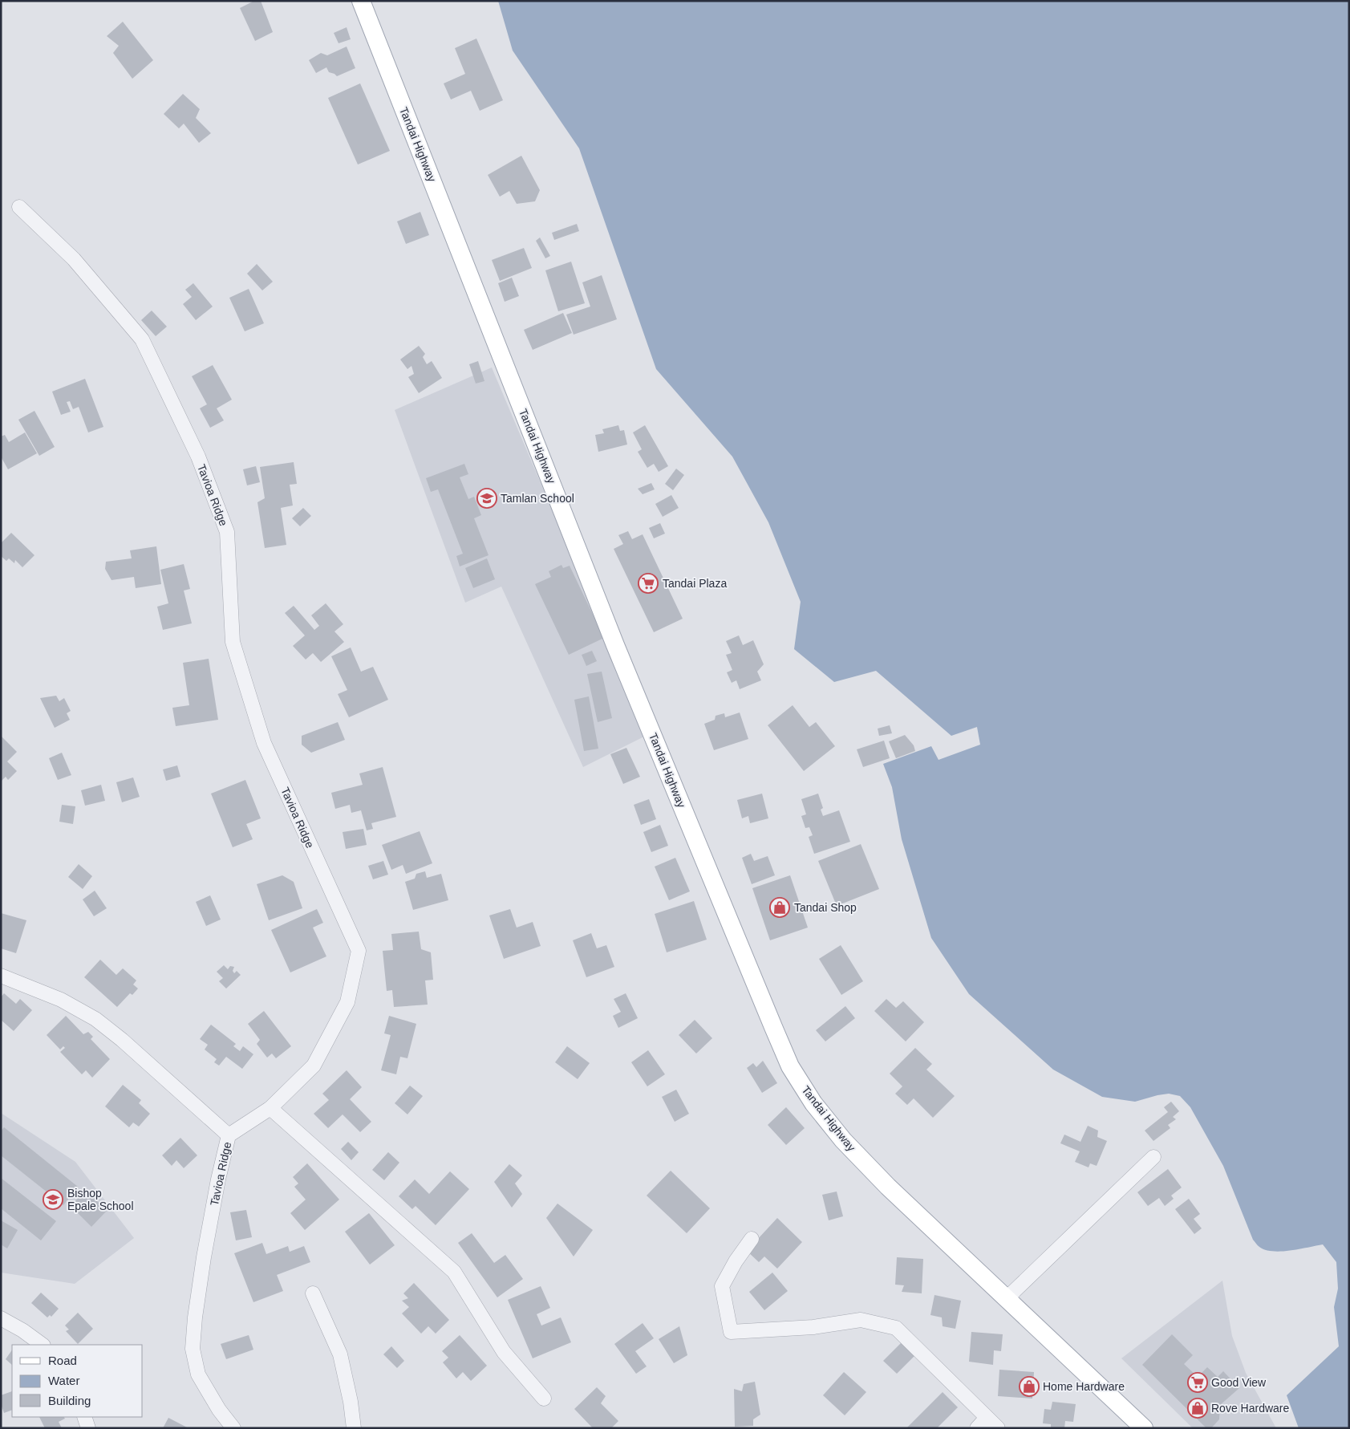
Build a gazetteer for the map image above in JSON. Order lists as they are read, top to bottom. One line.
{"streets":{"main road":["Tandai Highway"],"street":["Tavioa Ridge"]},"places":{"school or university":["Tamlan School","Bishop Epale School"],"supermarket":["Tandai Plaza","Good View"],"shop":["Tandai Shop","Home Hardware","Rove Hardware"]},"legend":["Road","Water","Building"]}
